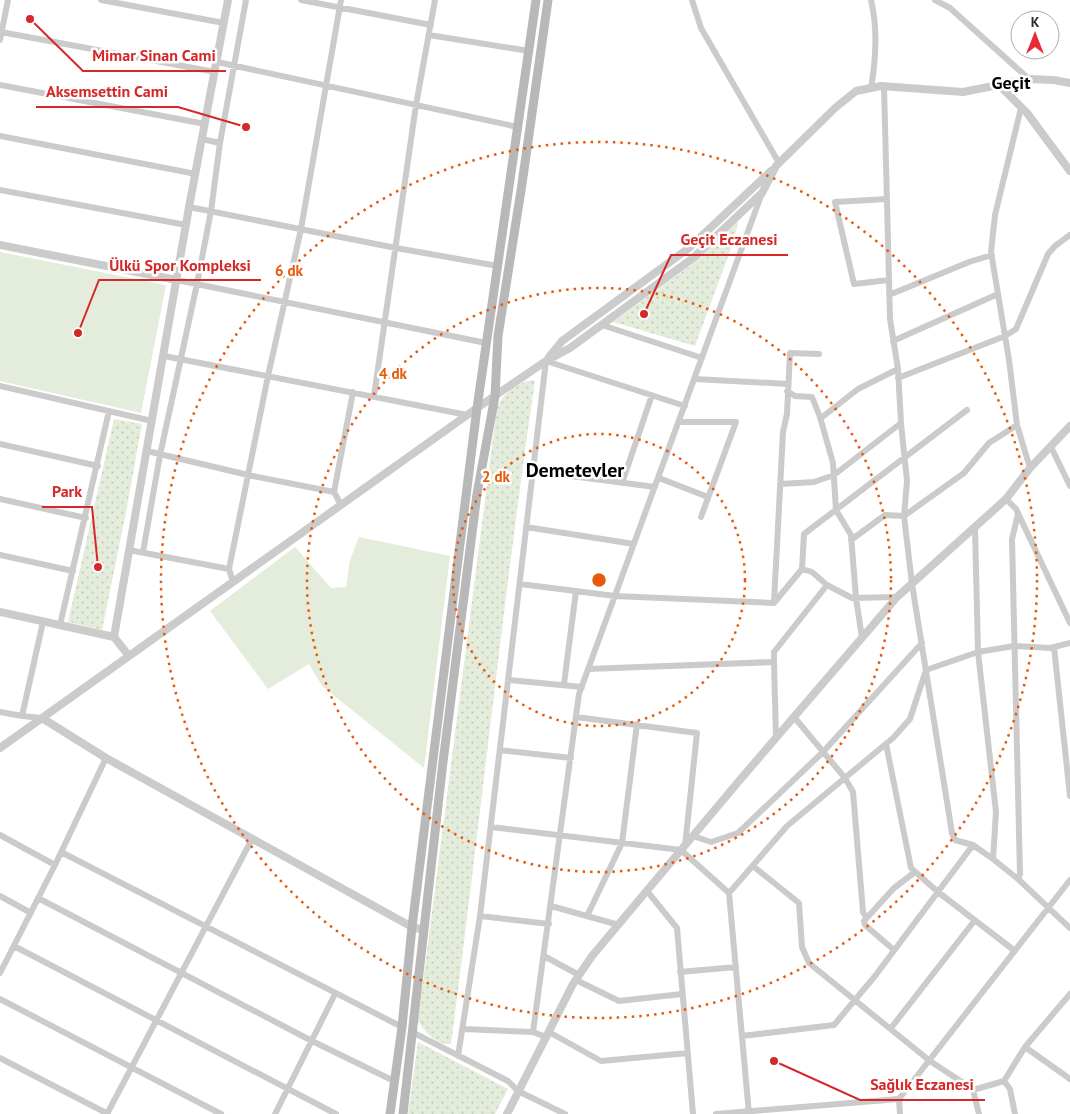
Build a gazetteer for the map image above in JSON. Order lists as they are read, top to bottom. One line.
{"districts":["Geçit","Demetevler"],"places":["Mimar Sinan Cami","Aksemsettin Cami","Geçit Eczanesi","Ülkü Spor Kompleksi","Park","Sağlık Eczanesi"],"north":"top","rings":["6 dk","4 dk","2 dk"]}
